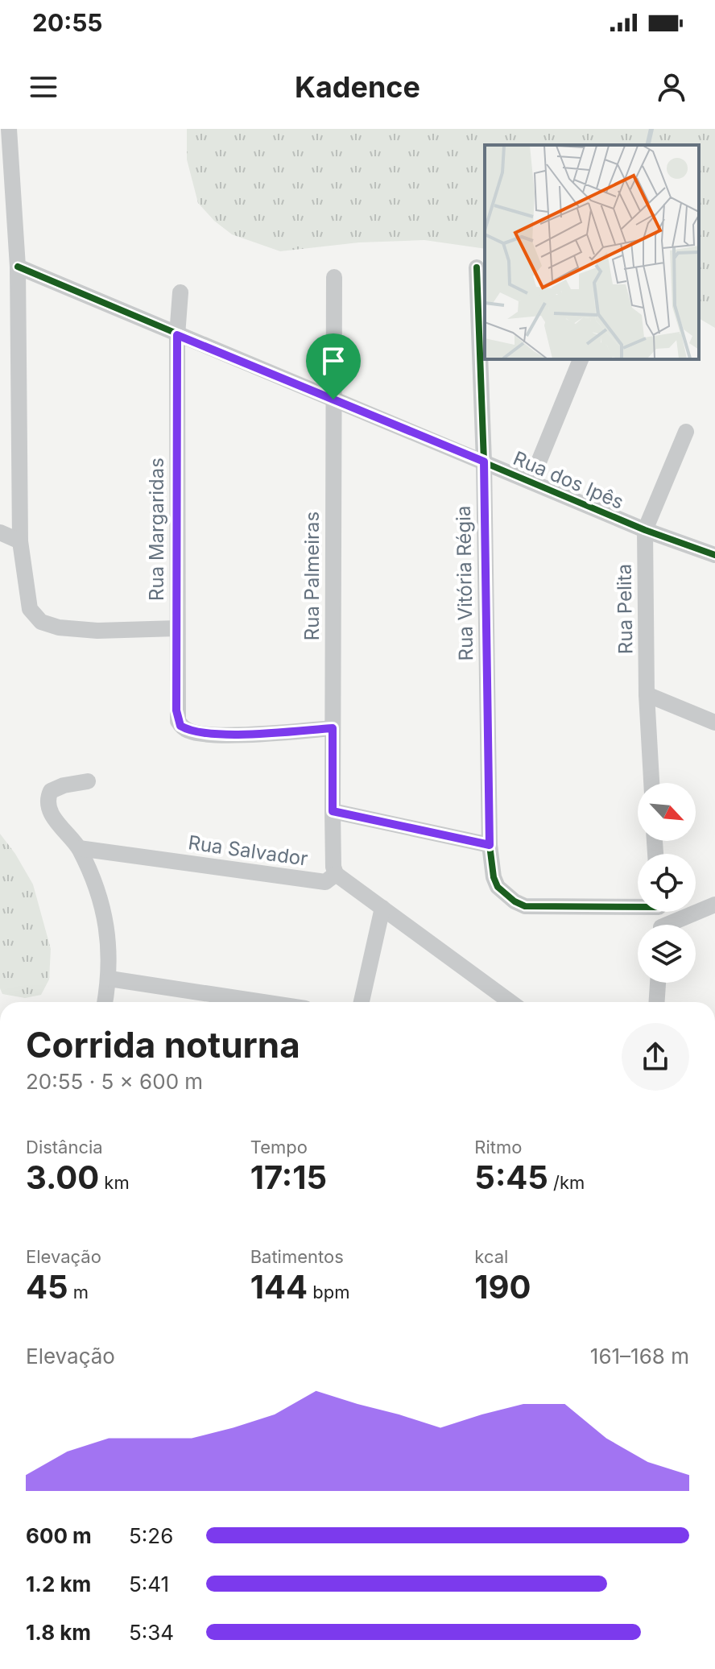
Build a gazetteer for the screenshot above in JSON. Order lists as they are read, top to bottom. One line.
{"streets":{"street":["Rua dos Ipês","Rua Margaridas","Rua Palmeiras","Rua Vitória Régia","Rua Pelita","Rua Salvador"]},"crossings":[["Rua dos Ipês","Rua Margaridas"],["Rua dos Ipês","Rua Palmeiras"],["Rua dos Ipês","Rua Vitória Régia"],["Rua dos Ipês","Rua Pelita"],["Rua Margaridas","Rua Palmeiras"],["Rua Palmeiras","Rua Salvador"]],"north":"bottom right","page":{"status":"20:55","header":"Kadence","heading":["Corrida noturna","20:55 · 5 × 600 m"],"stats":[["Distância","3.00 km"],["Tempo","17:15"],["Ritmo","5:45 /km"],["Elevação","45 m"],["Batimentos","144 bpm"],["kcal","190"]],"chart":["Elevação","161–168 m"],"list":[{"name":"600 m","note":"5:26"},{"name":"1.2 km","note":"5:41"},{"name":"1.8 km","note":"5:34"}]}}
